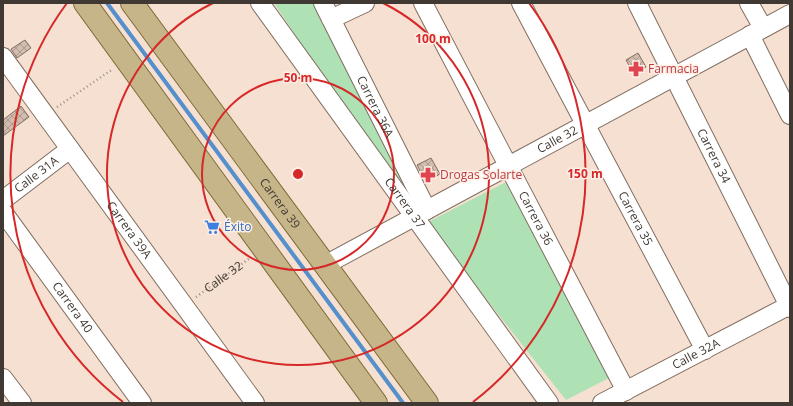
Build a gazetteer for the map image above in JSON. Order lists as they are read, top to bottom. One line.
{"streets":{"main road":["Carrera 39"],"street":["Carrera 36A","Calle 32","Carrera 34","Calle 31A","Carrera 37","Carrera 36","Carrera 35","Carrera 39A","Carrera 40","Calle 32A"]},"crossings":[["Carrera 36A","Calle 32"],["Carrera 36A","Carrera 37"],["Calle 32","Carrera 34"],["Calle 32","Carrera 39"],["Calle 32","Carrera 37"],["Calle 32","Carrera 36"],["Calle 32","Carrera 35"],["Calle 32","Carrera 39A"],["Carrera 34","Calle 32A"],["Calle 31A","Carrera 39A"],["Carrera 36","Calle 32A"],["Carrera 35","Calle 32A"]],"places":{"pharmacy":["Farmacia","Drogas Solarte"],"supermarket":["Éxito"]},"rings":["100 m","50 m","150 m"]}
